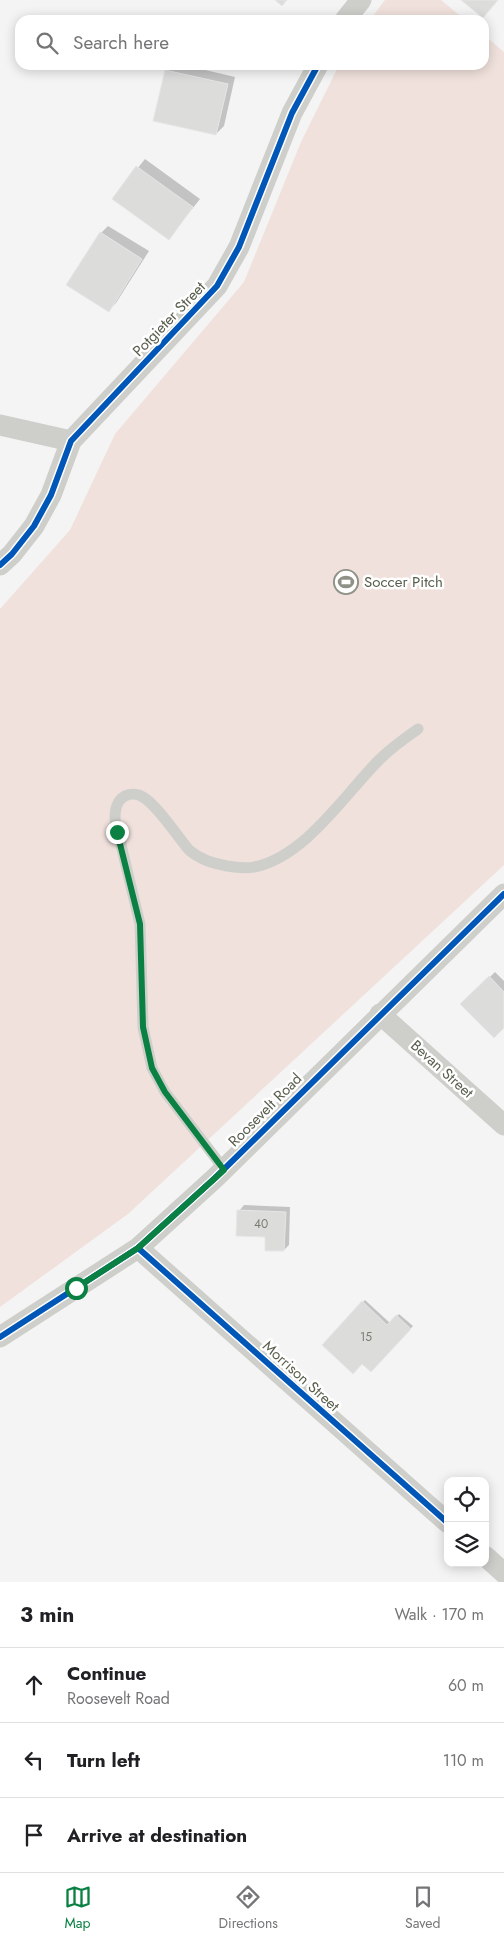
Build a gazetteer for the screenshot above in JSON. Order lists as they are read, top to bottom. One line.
{"streets":{"street":["Potgieter Street","Bevan Street","Roosevelt Road","Morrison Street"]},"crossings":[["Bevan Street","Roosevelt Road"],["Roosevelt Road","Morrison Street"]],"places":{"sports":["Soccer Pitch"]},"house_numbers":["40","15"],"page":{"search":"Search here","heading":["3 min","Walk · 170 m"],"list":[["Continue","Roosevelt Road","60 m"],["Turn left","110 m"],"Arrive at destination"],"nav":["Map","Directions","Saved"]}}
